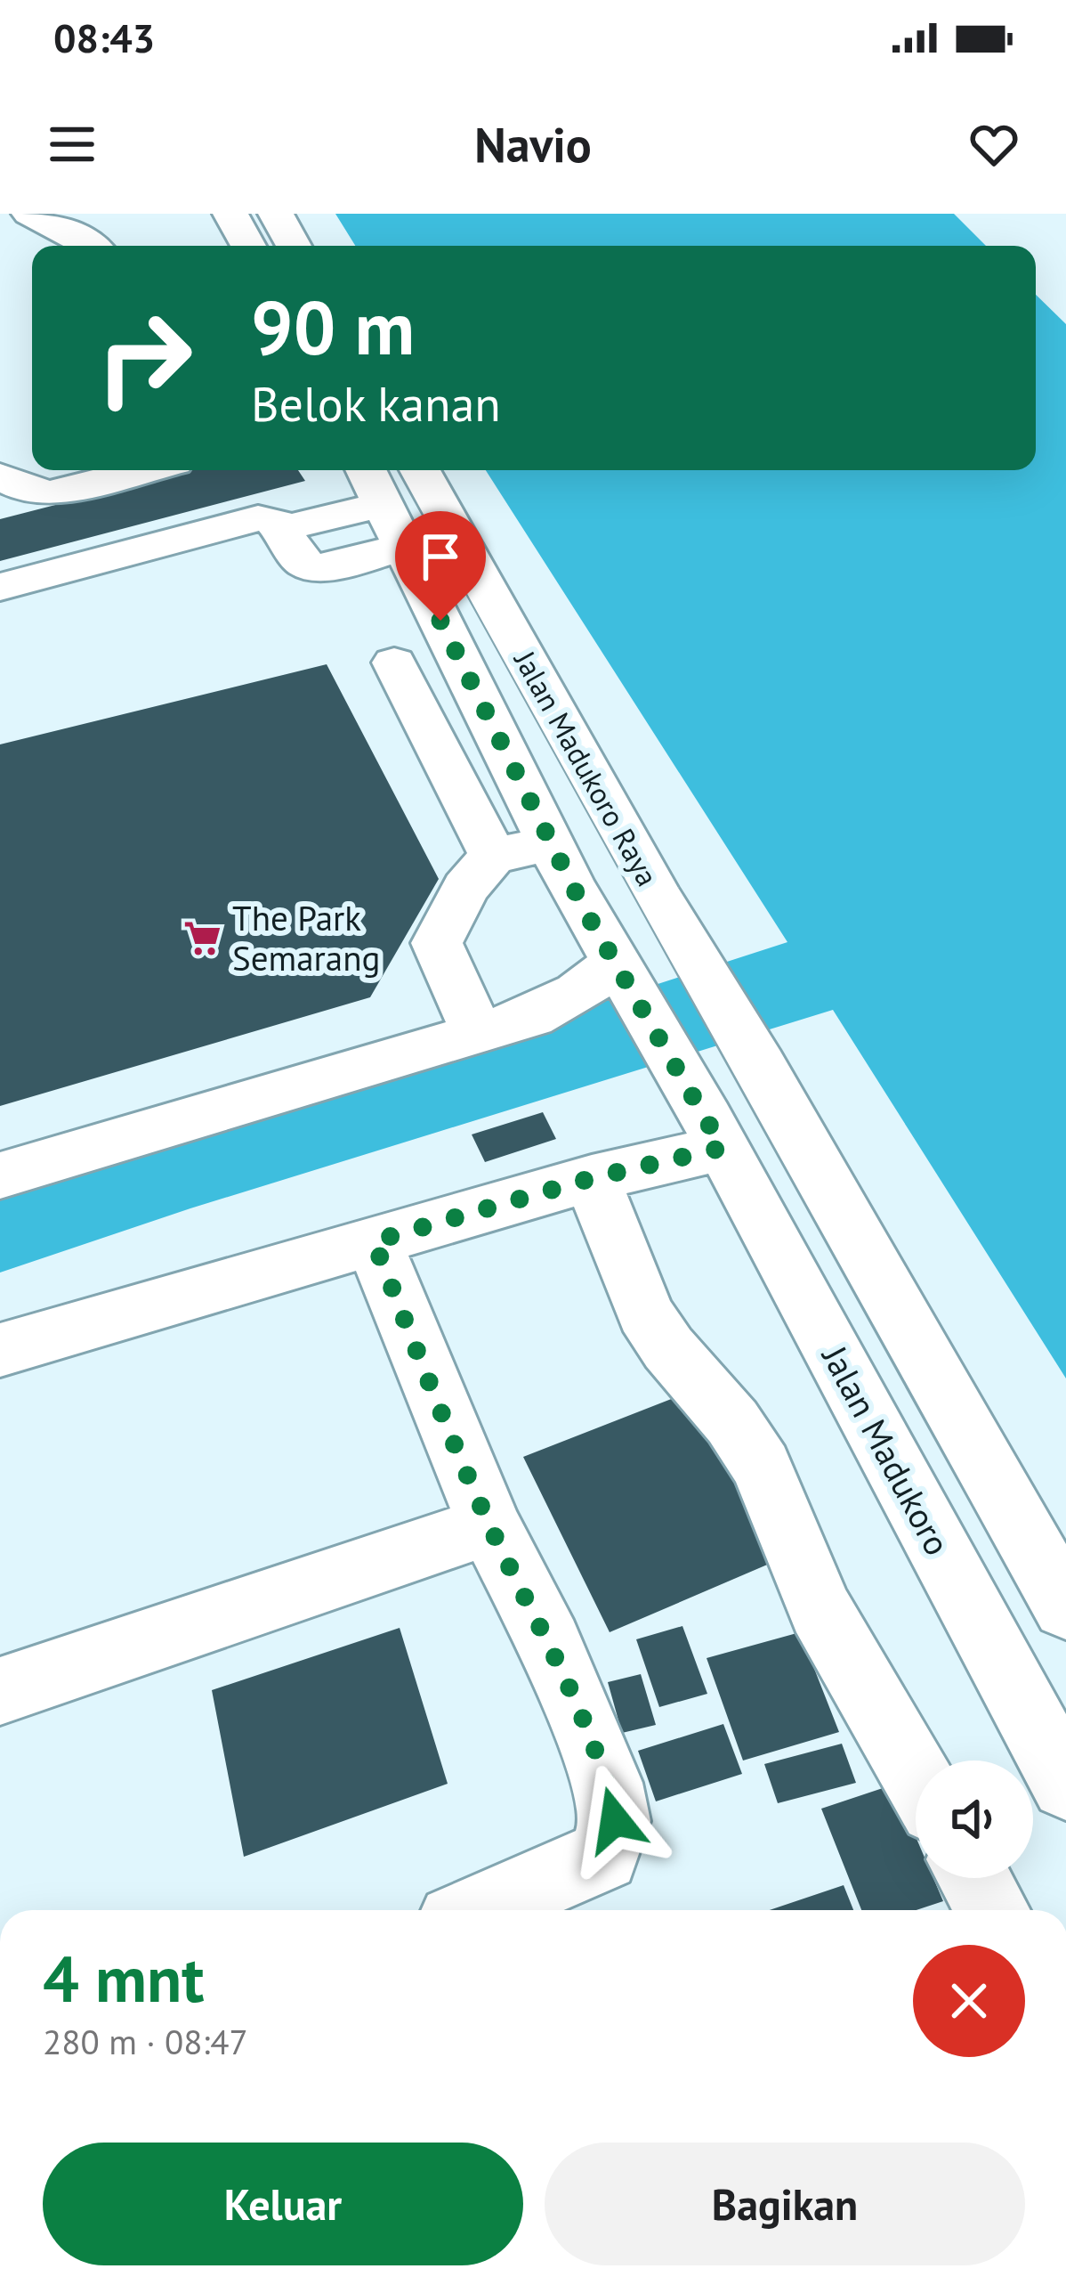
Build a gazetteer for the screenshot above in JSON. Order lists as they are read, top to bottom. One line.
{"streets":{"street":["Jalan Madukoro Raya","Jalan Madukoro"]},"places":{"supermarket":["The Park Semarang"]},"page":{"status":"08:43","header":"Navio","turn":["90 m","Belok kanan"],"heading":["4 mnt","280 m · 08:47"],"buttons":["Keluar","Bagikan"]}}
